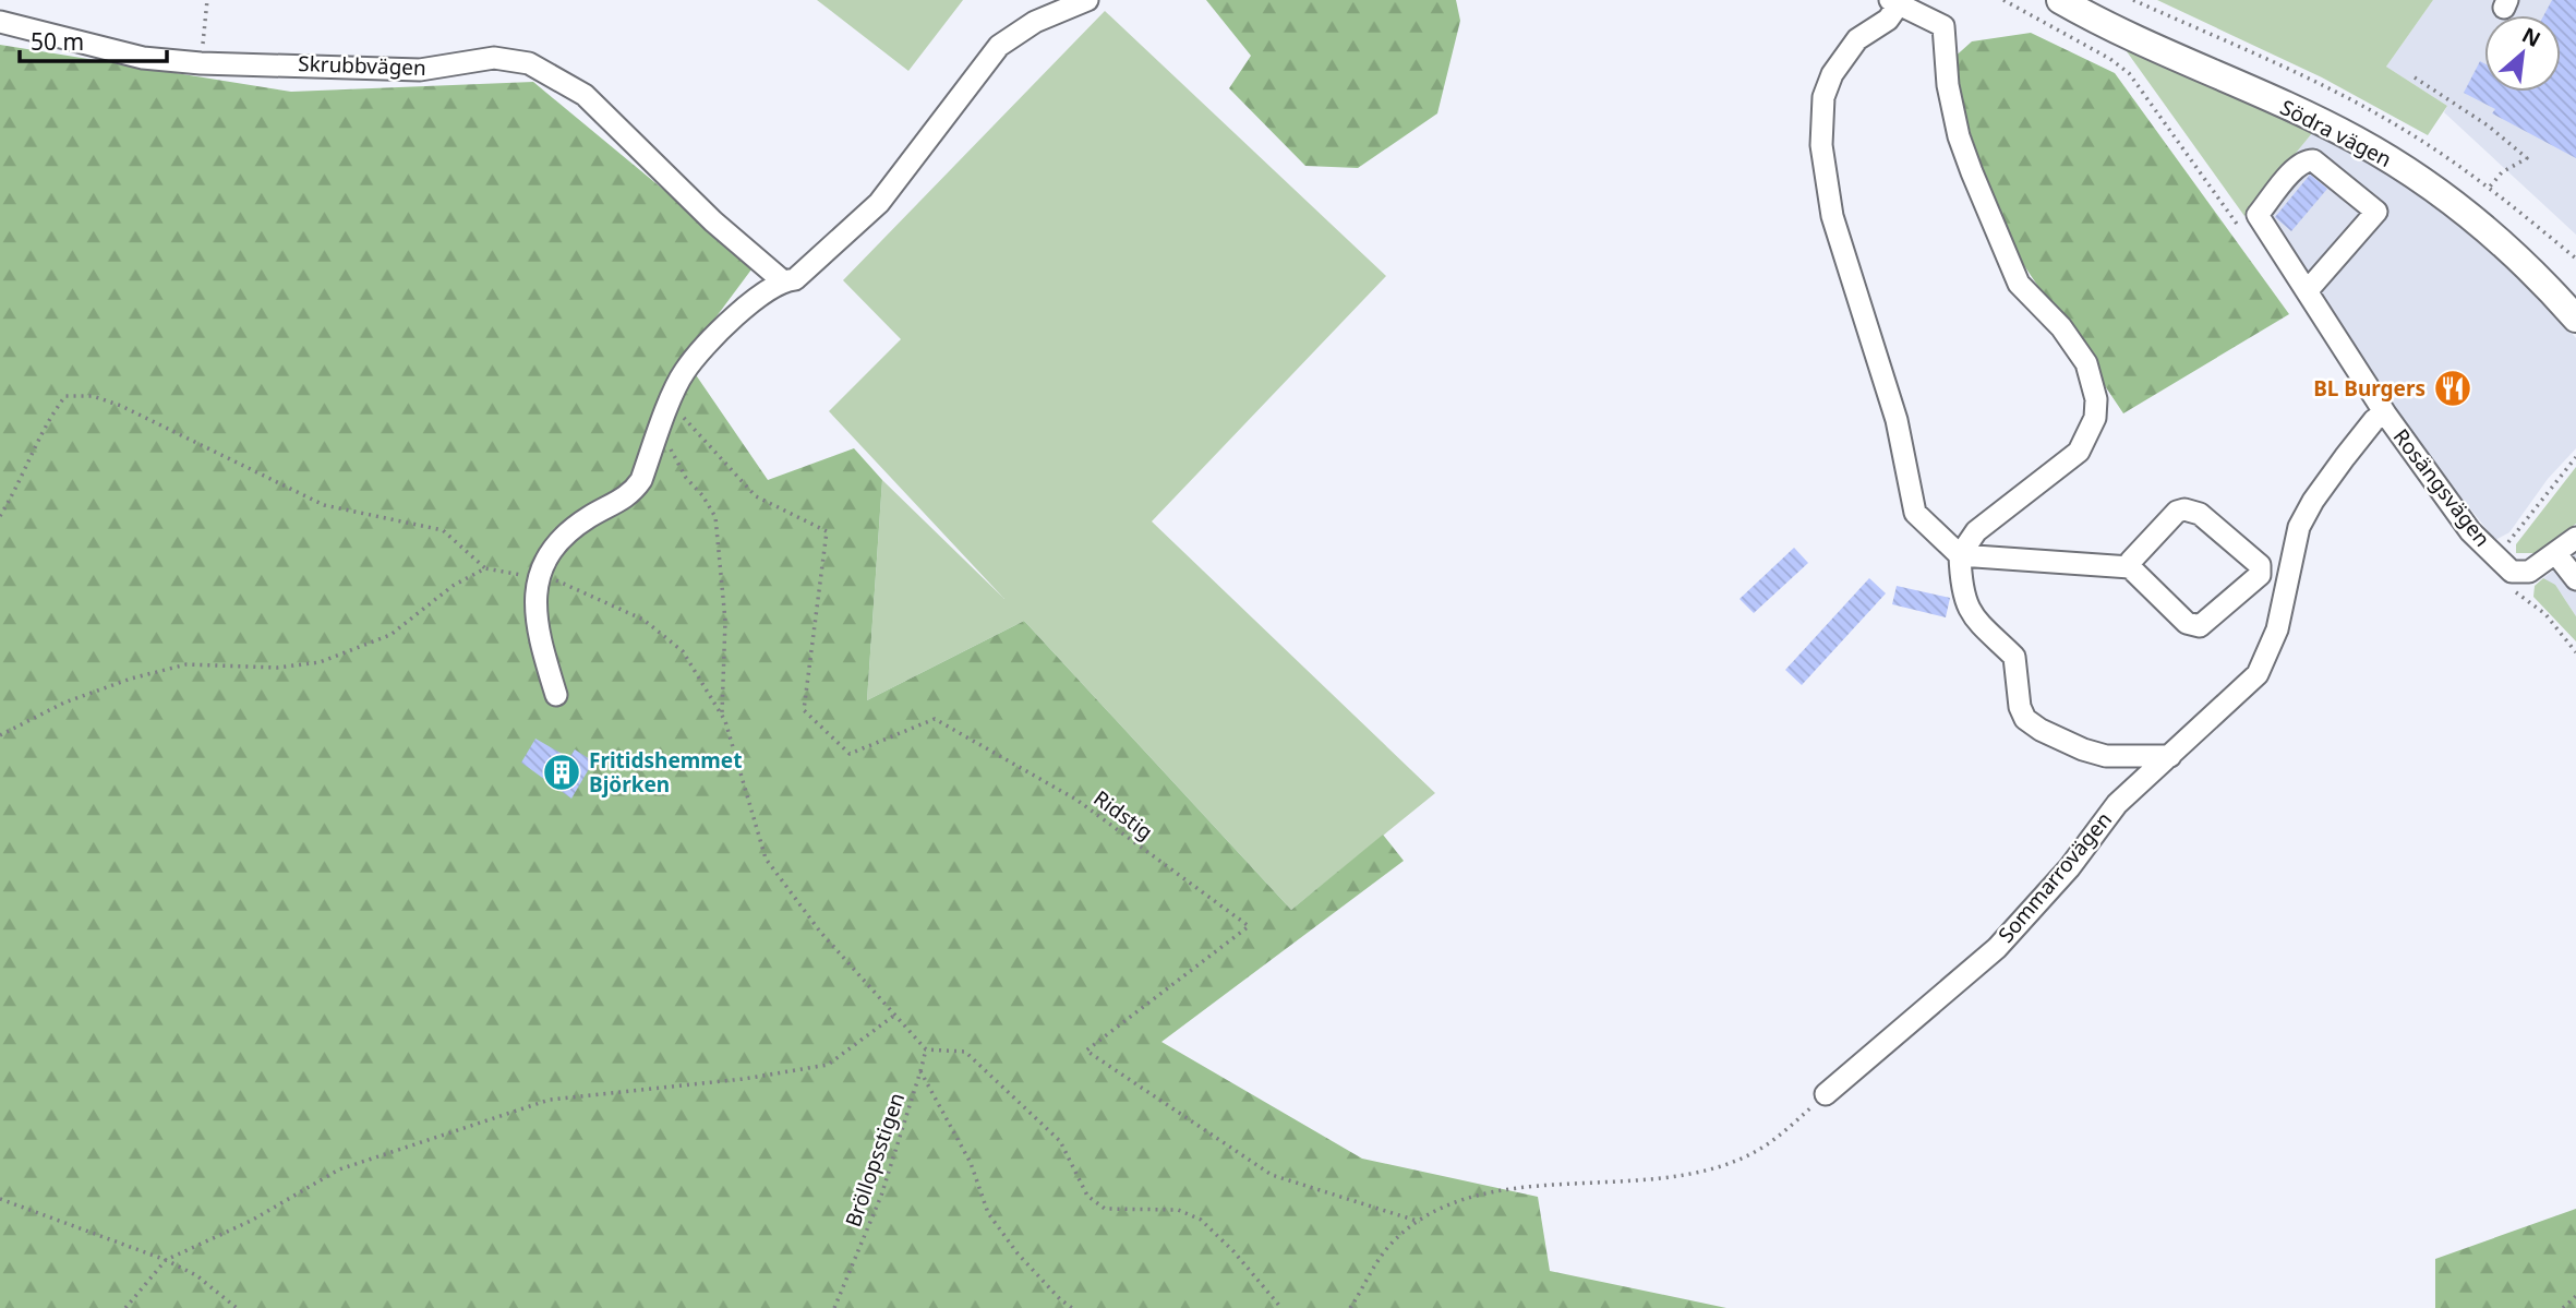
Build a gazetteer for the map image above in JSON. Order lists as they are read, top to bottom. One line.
{"streets":{"main road":["Södra vägen"],"street":["Skrubbvägen","Rosängsvägen","Sommarrovägen"],"path":["Ridstig","Bröllopsstigen"]},"crossings":[["Rosängsvägen","Sommarrovägen"]],"places":{"restaurant":["BL Burgers"],"building":["Fritidshemmet Björken"]},"scale_bar":"50 m","north":"top right"}
